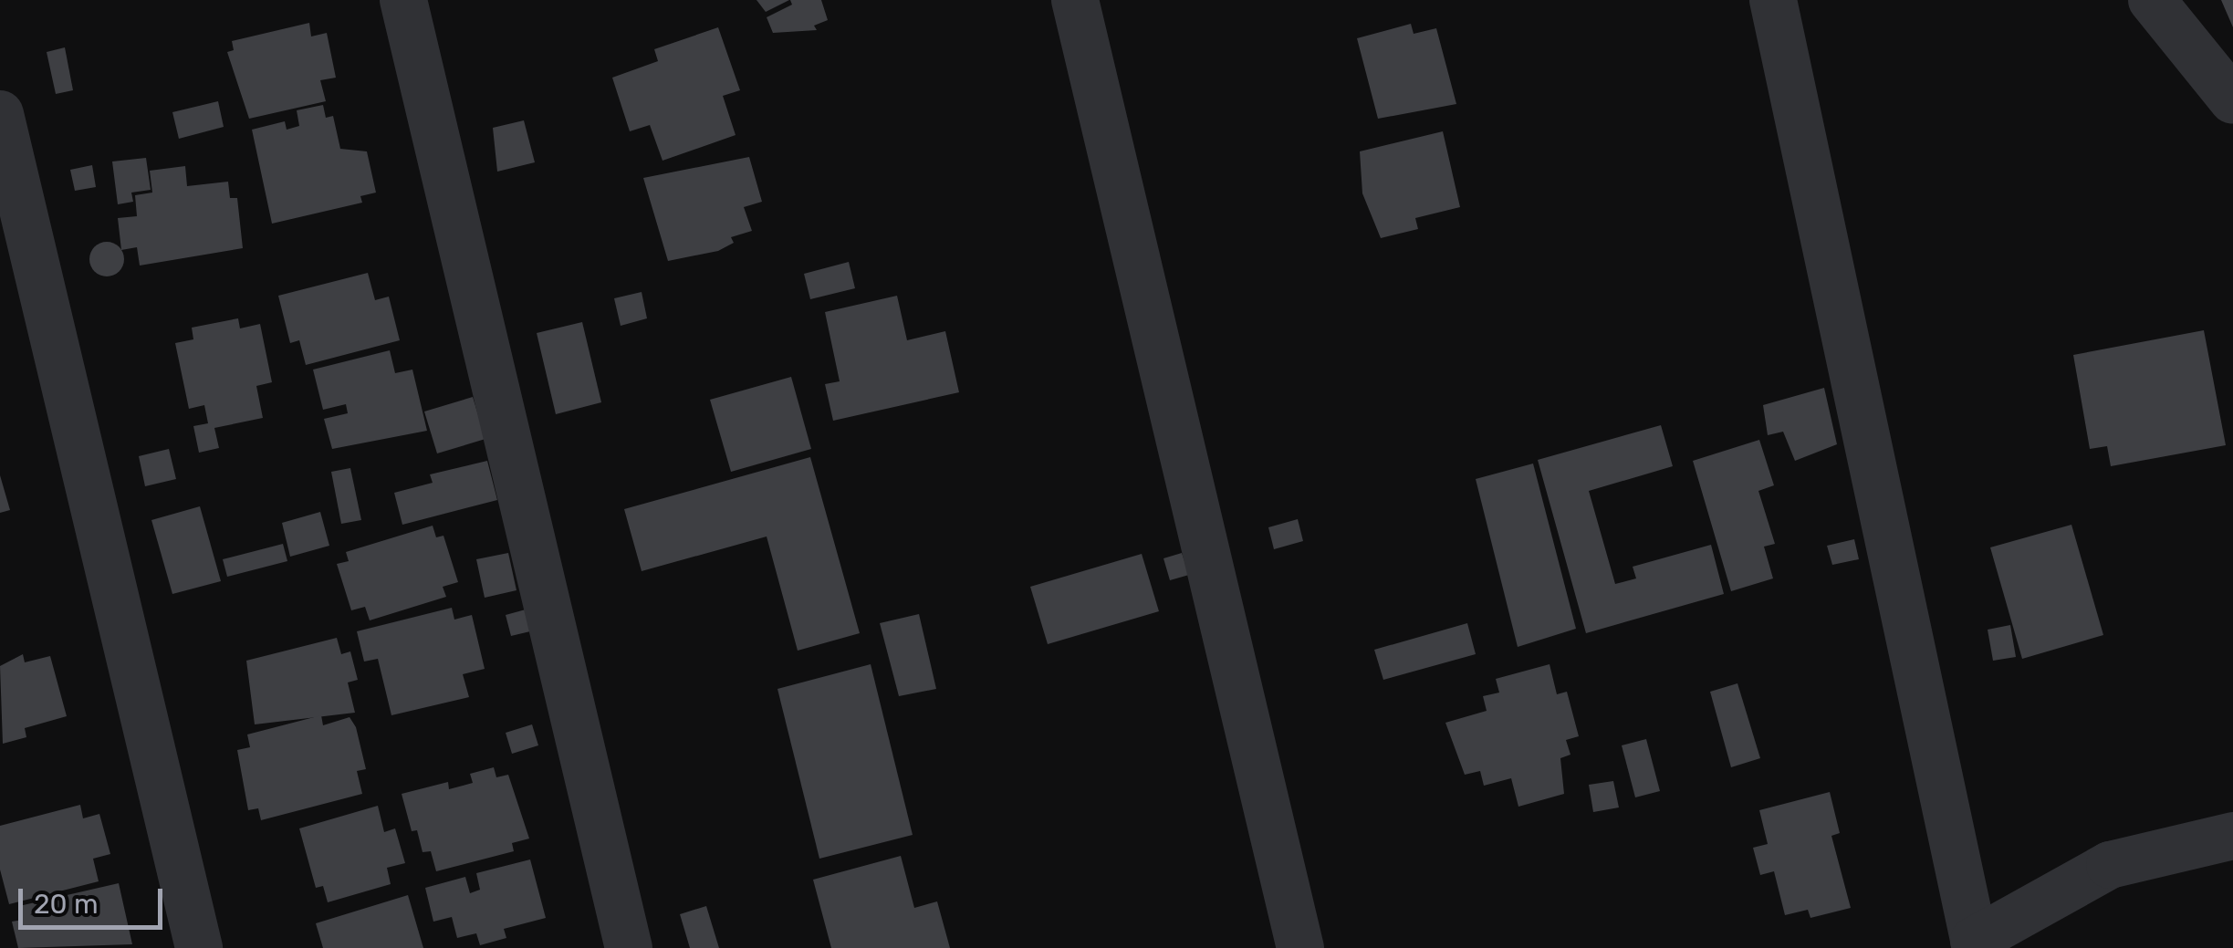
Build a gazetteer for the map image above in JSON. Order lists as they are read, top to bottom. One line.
{"scale_bar":"20 m"}
